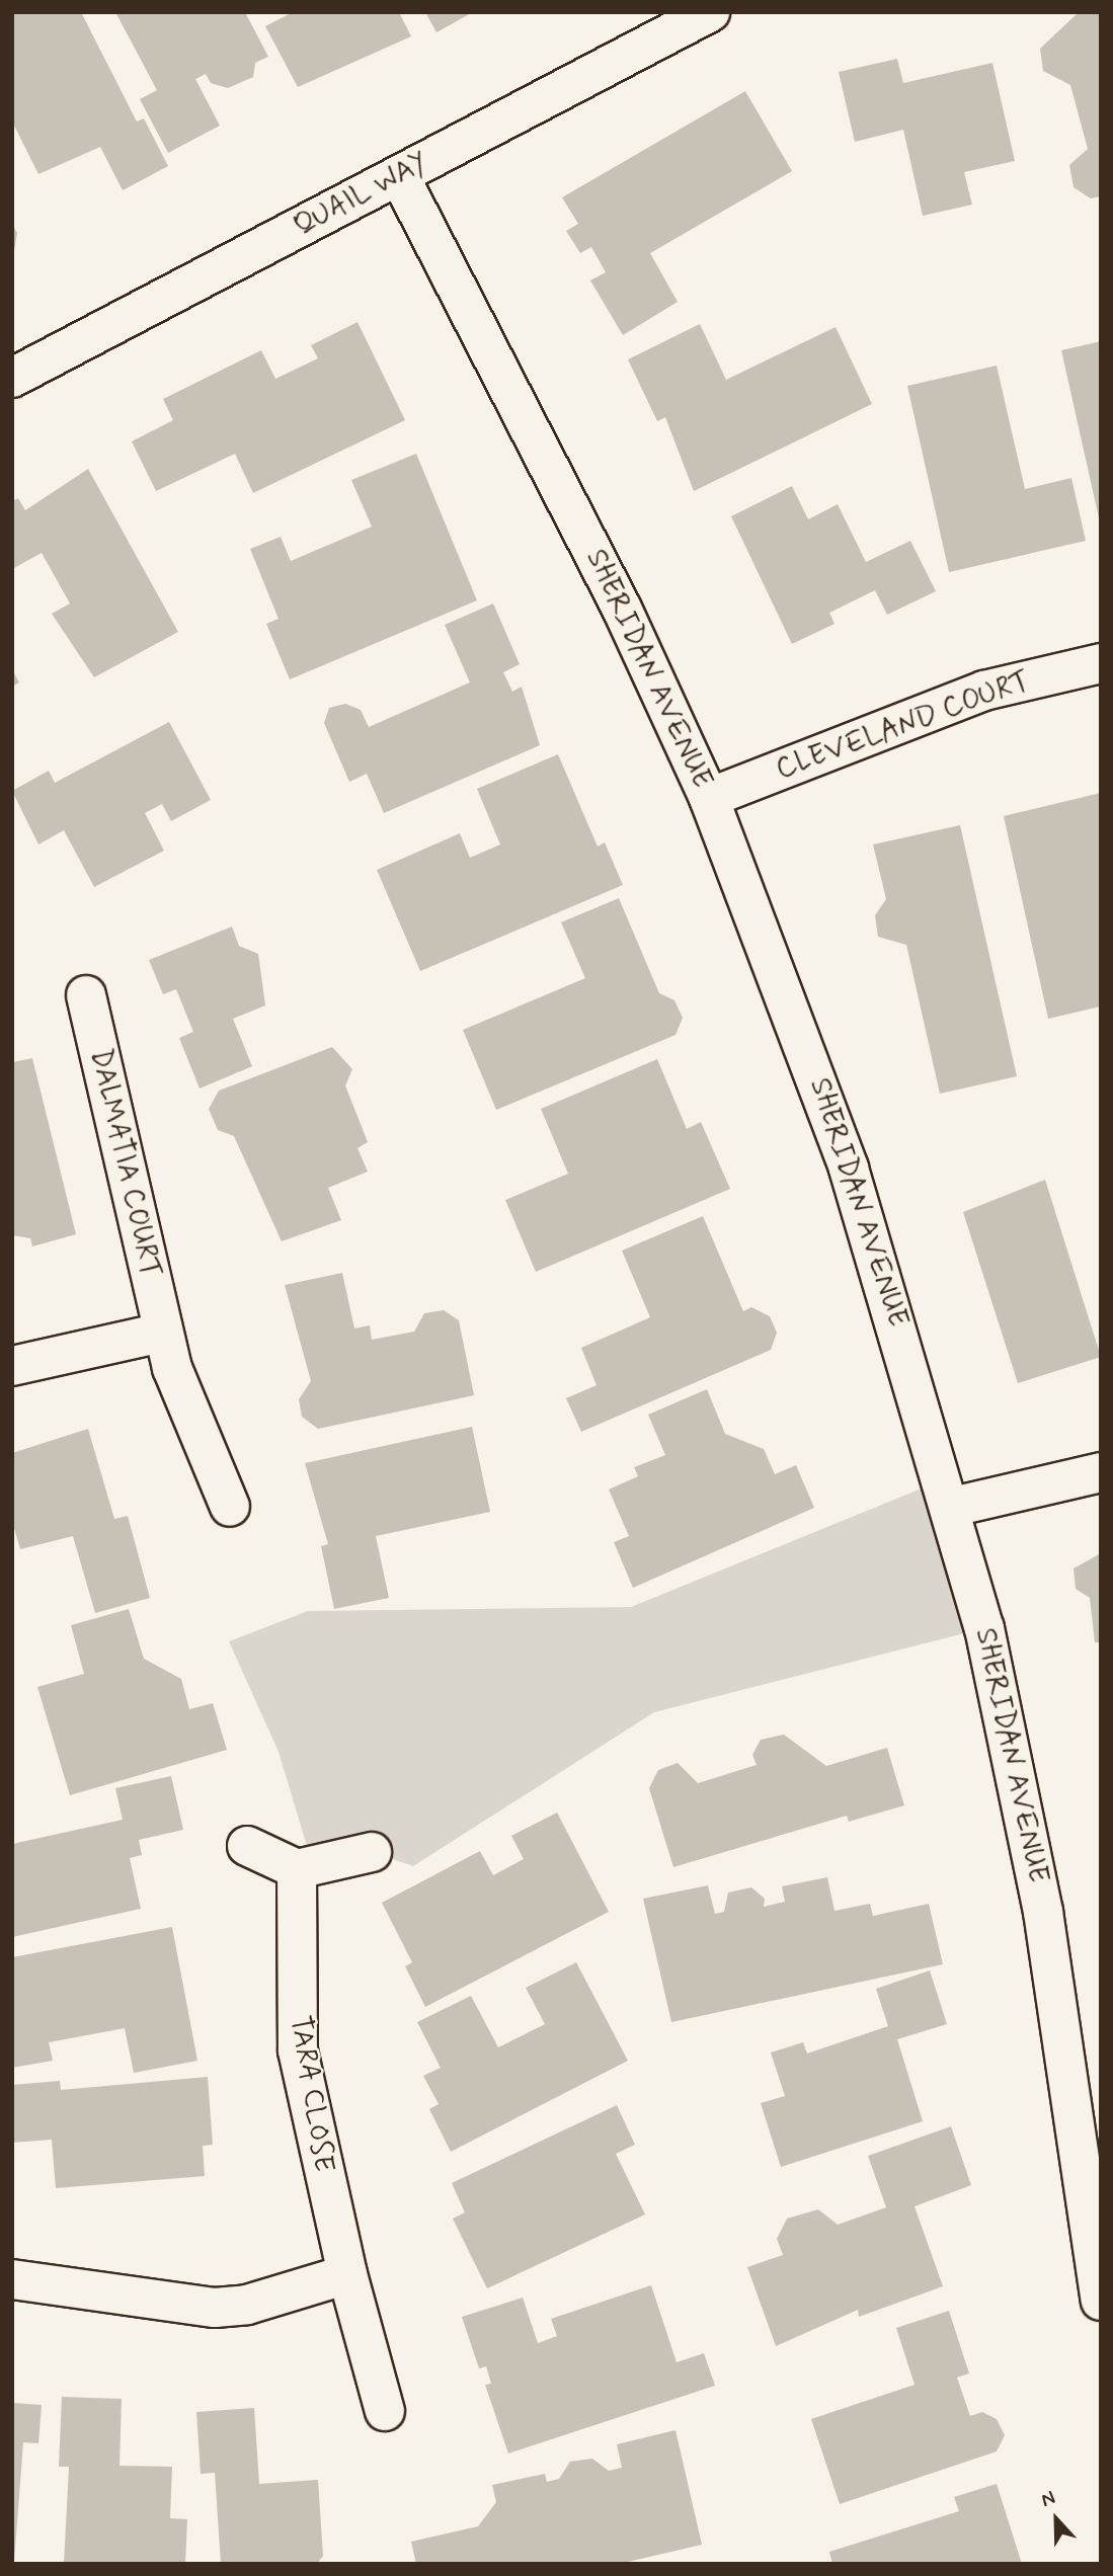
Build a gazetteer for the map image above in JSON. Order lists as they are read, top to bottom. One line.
{"streets":{"street":["QUAIL WAY","SHERIDAN AVENUE","CLEVELAND COURT","DALMATIA COURT","TARA CLOSE"]},"crossings":[["QUAIL WAY","SHERIDAN AVENUE"],["SHERIDAN AVENUE","CLEVELAND COURT"]],"north":"top"}
